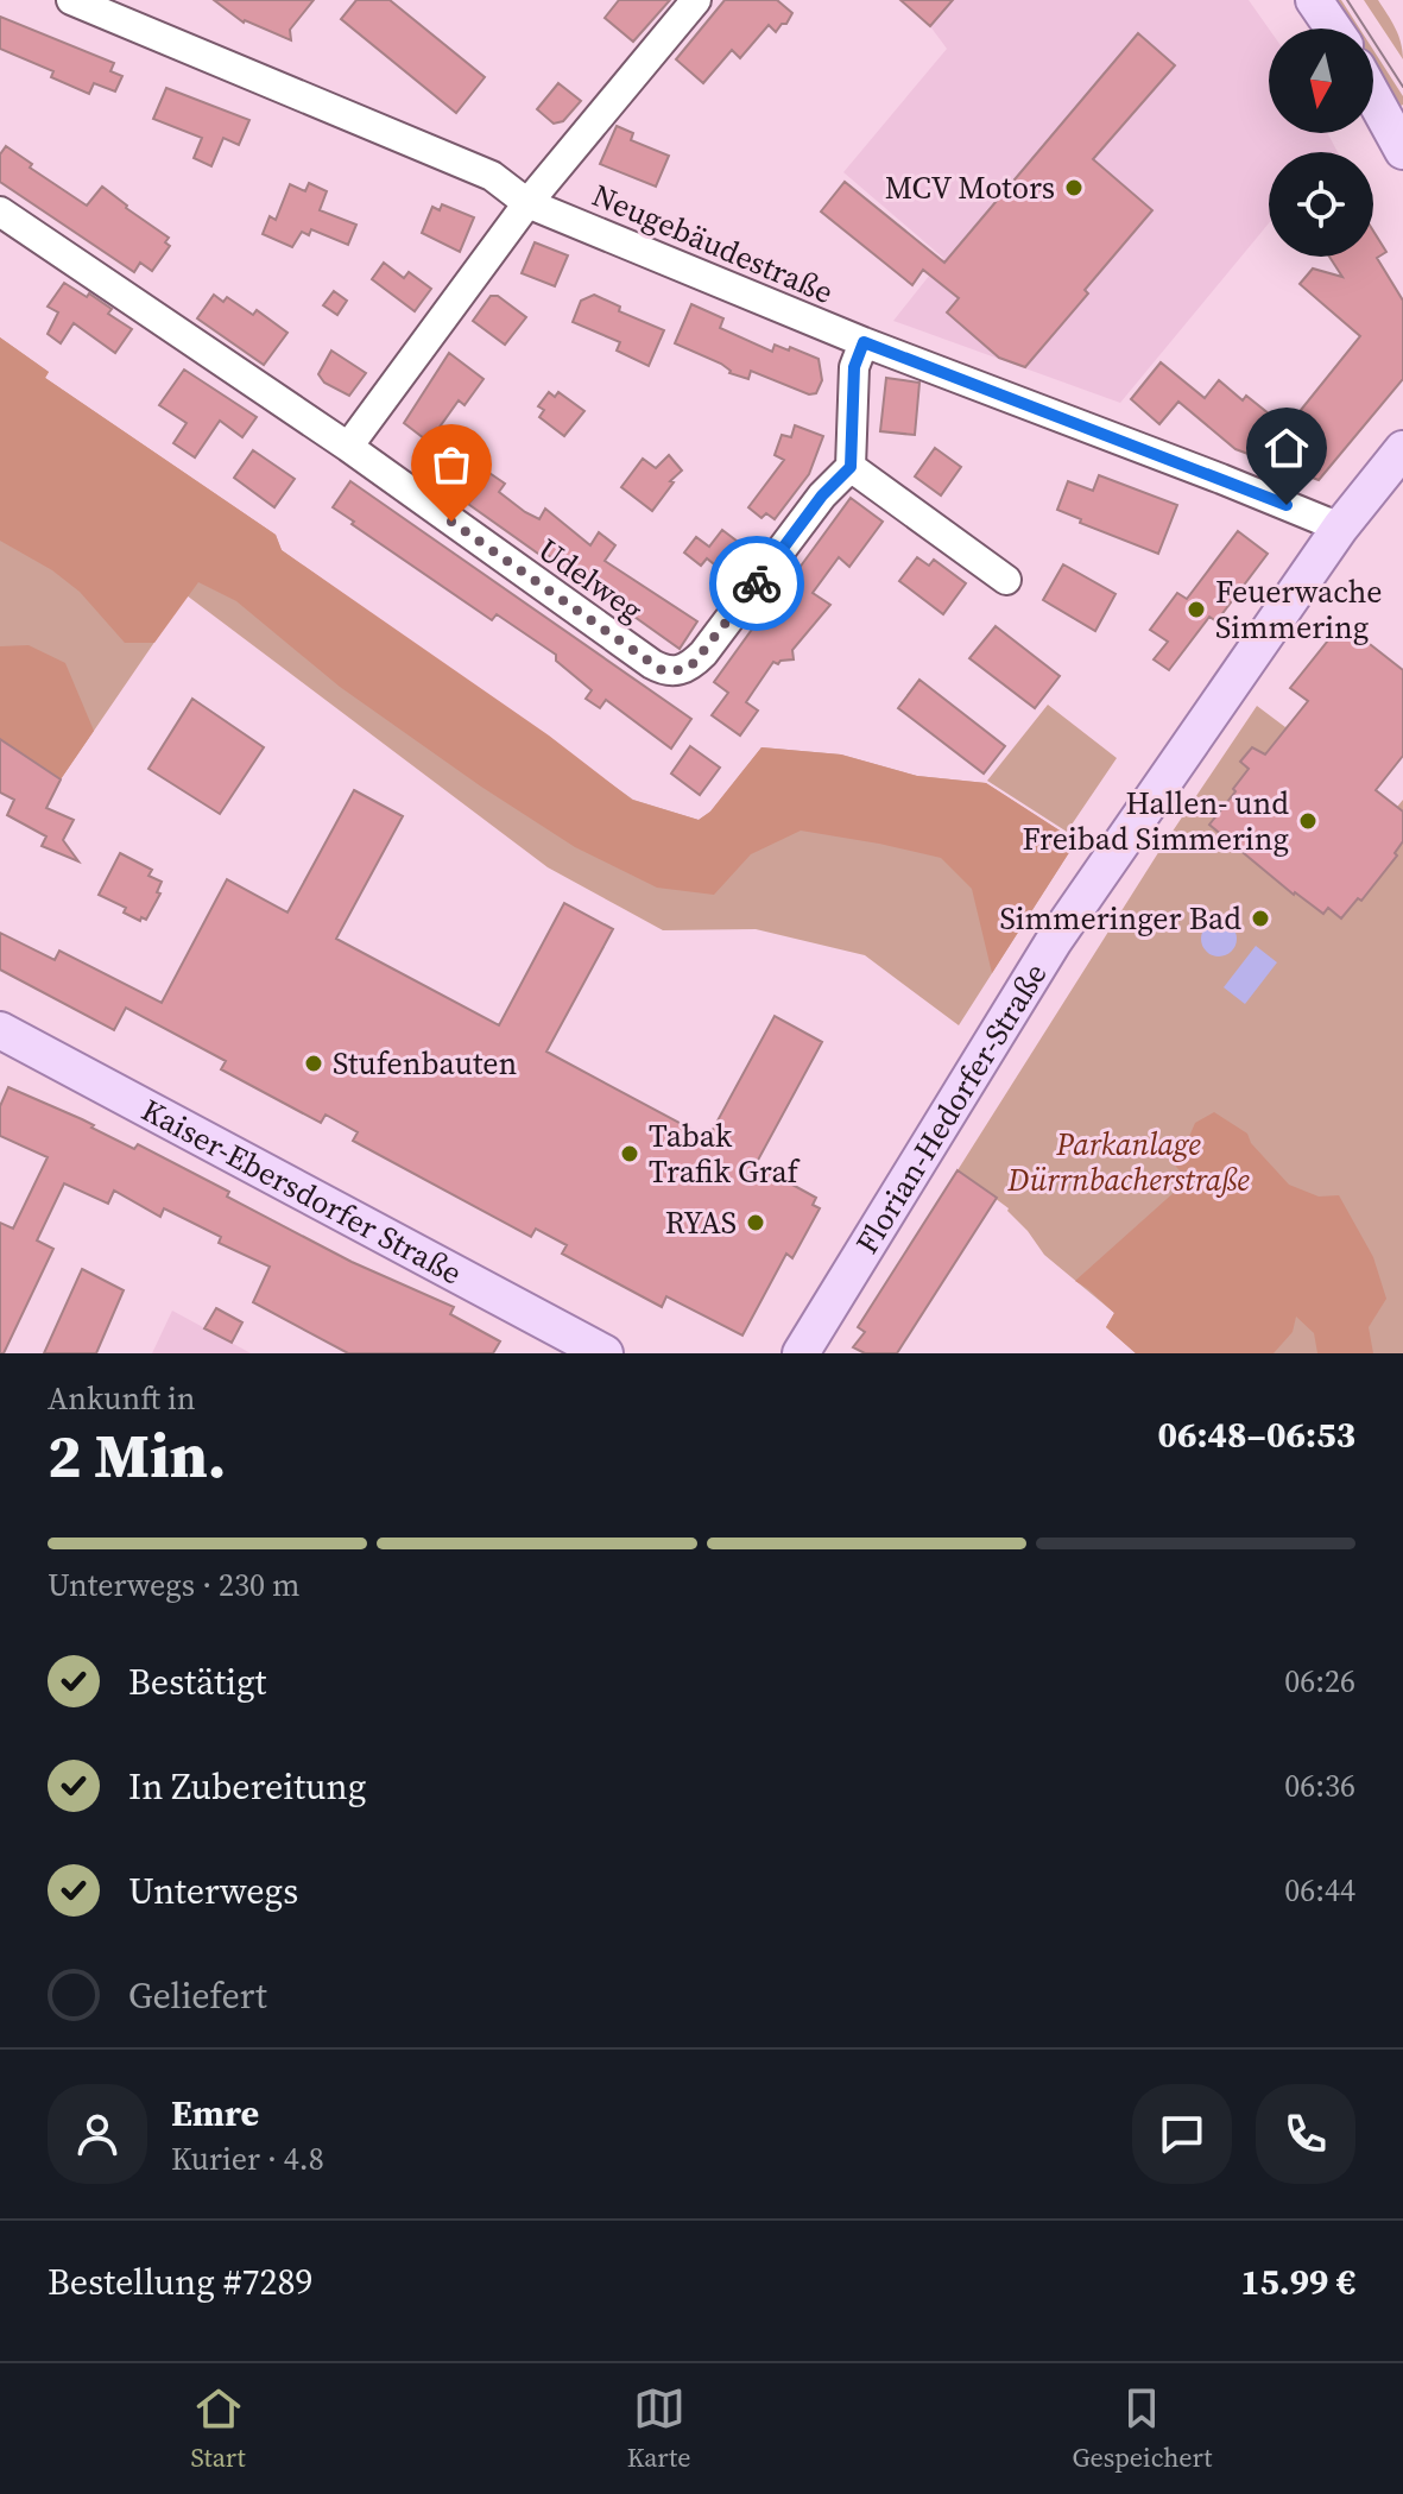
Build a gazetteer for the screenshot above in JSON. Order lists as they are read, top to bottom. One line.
{"streets":{"main road":["Florian-Hedorfer-Straße","Kaiser-Ebersdorfer Straße"],"street":["Neugebäudestraße","Udelweg"]},"crossings":[["Neugebäudestraße","Florian-Hedorfer-Straße"]],"parks":["Parkanlage Dürrnbacherstraße"],"places":["MCV Motors","Feuerwache Simmering","Hallen- und Freibad Simmering","Simmeringer Bad","Stufenbauten","Tabak Trafik Graf","RYAS"],"north":"bottom","page":{"heading":["2 Min.","Ankunft in","06:48–06:53"],"panel":["Emre","Kurier · 4.8","Bestellung #7289","15.99 €"],"bar":"Unterwegs · 230 m","list":[["Bestätigt","06:26"],["In Zubereitung","06:36"],["Unterwegs","06:44"],"Geliefert"],"tabs":["Start","Karte","Gespeichert"]}}
